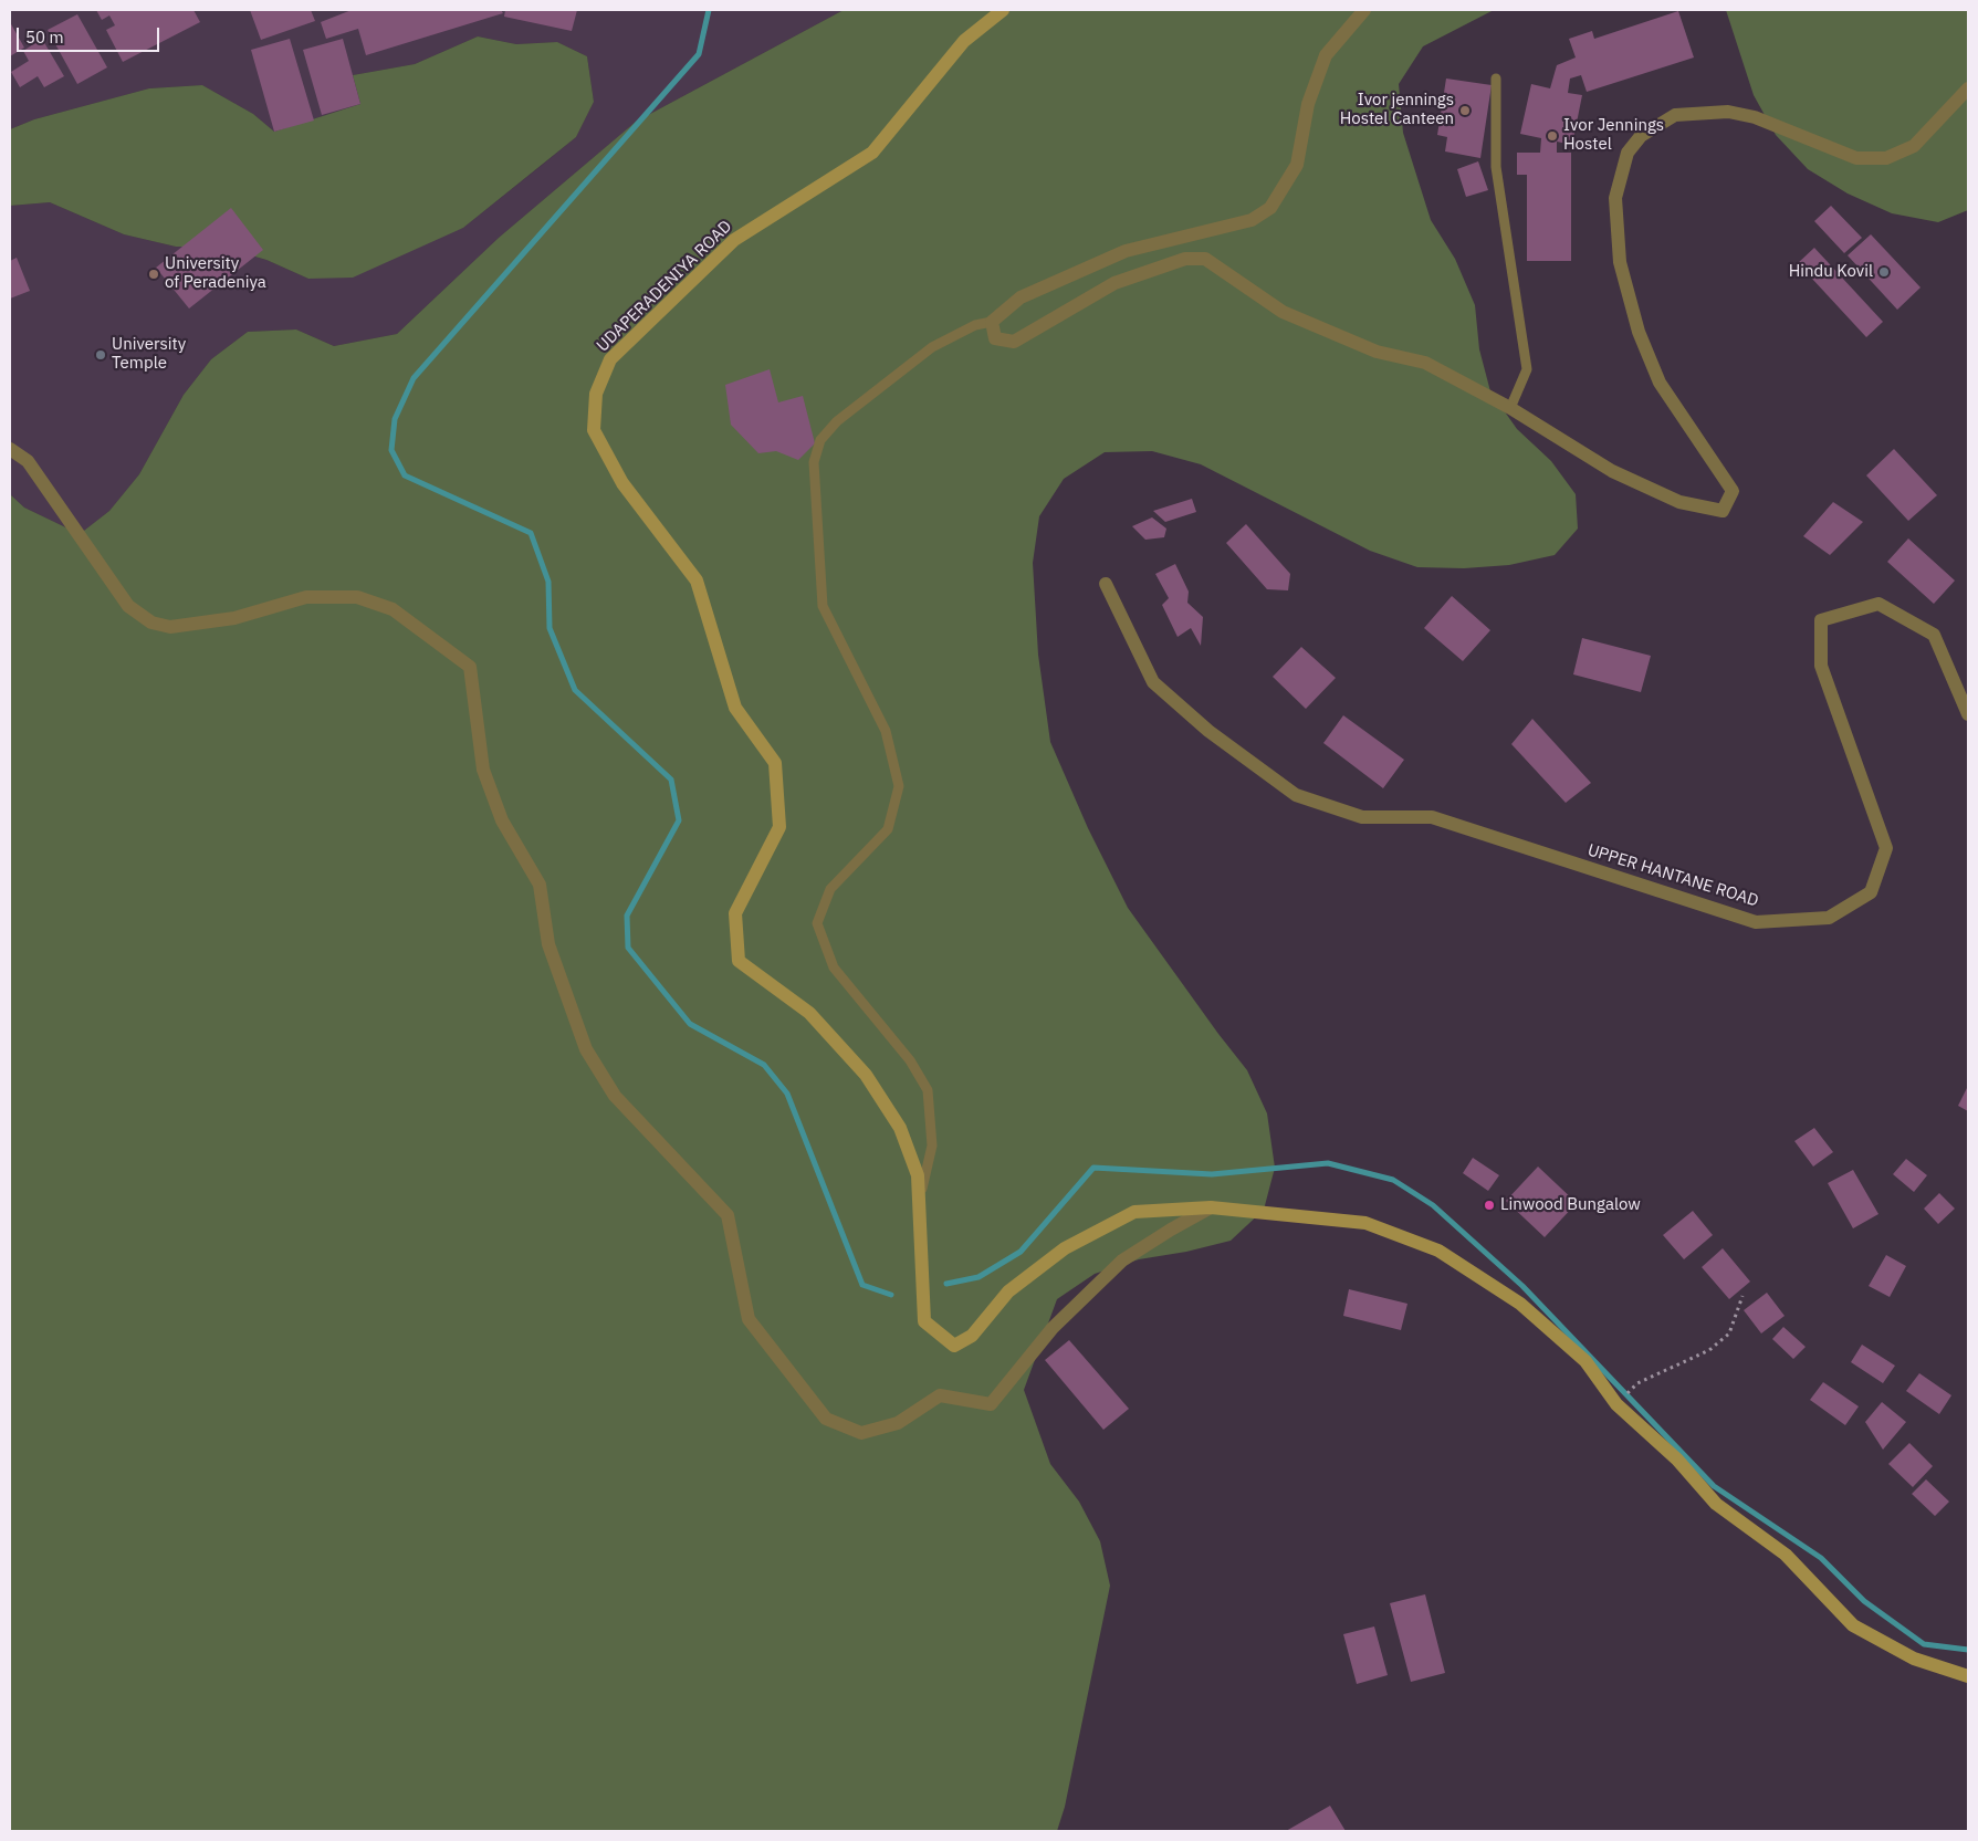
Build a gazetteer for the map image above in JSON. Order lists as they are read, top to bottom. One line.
{"streets":{"street":["UDAPERADENIYA ROAD","UPPER HANTANE ROAD"]},"places":["Ivor jennings Hostel Canteen","Ivor Jennings Hostel","Hindu Kovil","University of Peradeniya","University Temple","Linwood Bungalow"],"scale_bar":"50 m"}
